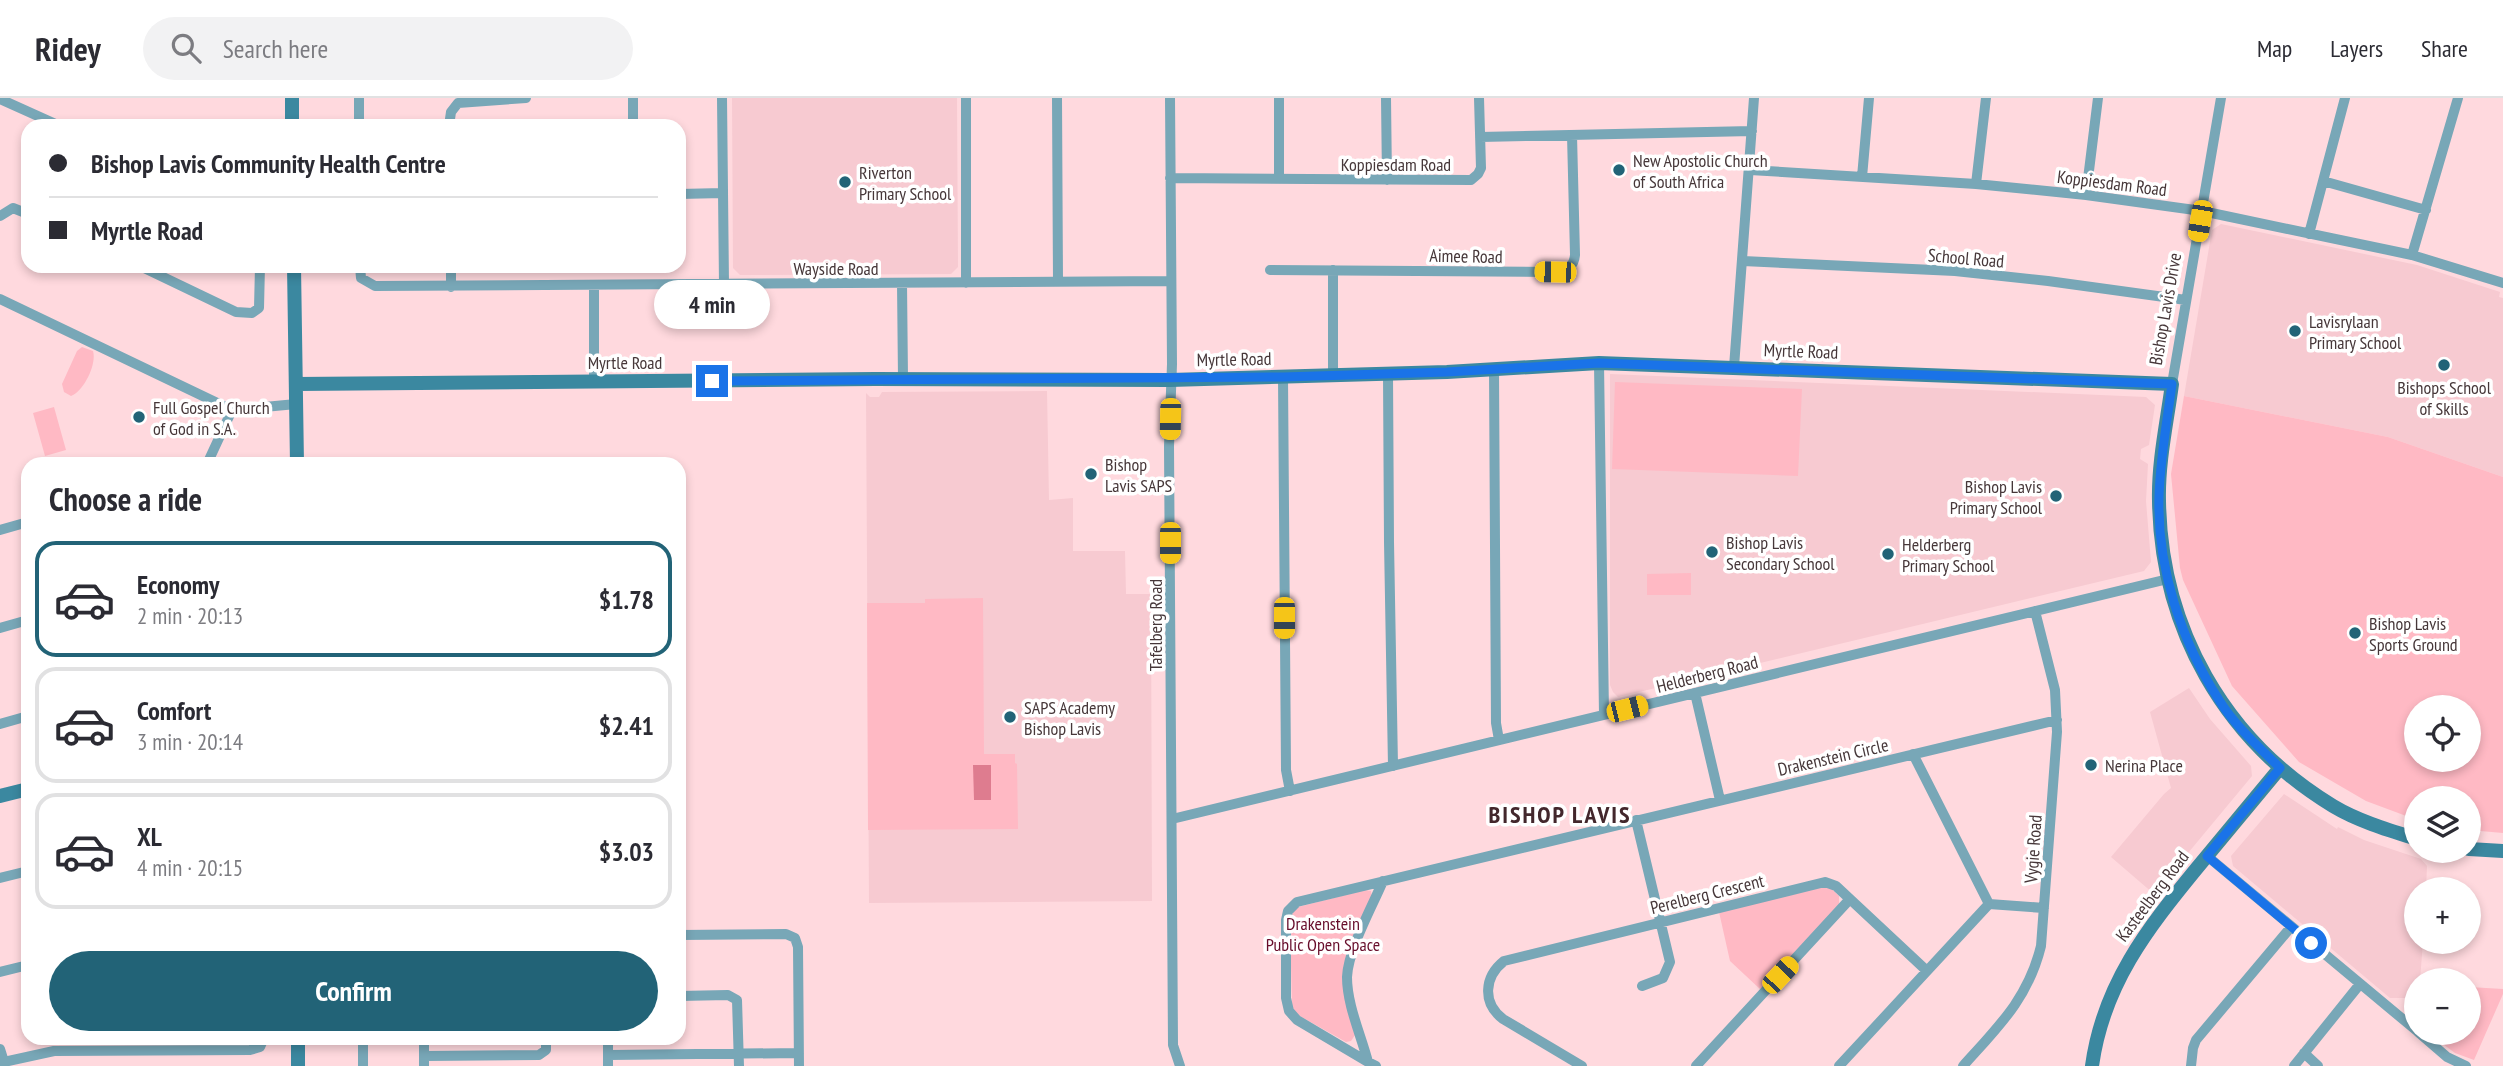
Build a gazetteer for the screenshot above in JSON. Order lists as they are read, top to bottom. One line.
{"streets":{"street":["Koppiesdam Road","Aimee Road","School Road","Wayside Road","Bishop Lavis Drive","Myrtle Road","Tafelberg Road","Helderberg Road","Drakenstein Circle","Vygie Road","Perelberg Crescent","Kasteelberg Road"]},"crossings":[["Koppiesdam Road","Bishop Lavis Drive"],["Koppiesdam Road","Tafelberg Road"],["School Road","Bishop Lavis Drive"],["Wayside Road","Tafelberg Road"],["Bishop Lavis Drive","Myrtle Road"],["Bishop Lavis Drive","Helderberg Road"],["Bishop Lavis Drive","Kasteelberg Road"],["Myrtle Road","Tafelberg Road"],["Tafelberg Road","Helderberg Road"],["Helderberg Road","Vygie Road"]],"districts":["BISHOP LAVIS"],"parks":["Drakenstein Public Open Space"],"places":["New Apostolic Church of South Africa","Riverton Primary School","Lavisrylaan Primary School","Bishops School of Skills","Full Gospel Church of God in S.A.","Bishop Lavis SAPS","Bishop Lavis Primary School","Bishop Lavis Secondary School","Helderberg Primary School","Bishop Lavis Sports Ground","SAPS Academy Bishop Lavis","Nerina Place"],"page":{"header":"Ridey","search":"Search here","nav":["Map","Layers","Share"],"banner":["Bishop Lavis Community Health Centre","Myrtle Road"],"bubble":"4 min","heading":"Choose a ride","list":[{"name":"Economy","note":"2 min · 20:13","value":"$1.78"},{"name":"Comfort","note":"3 min · 20:14","value":"$2.41"},{"name":"XL","note":"4 min · 20:15","value":"$3.03"}],"map_buttons":["+","−"],"buttons":"Confirm"}}
